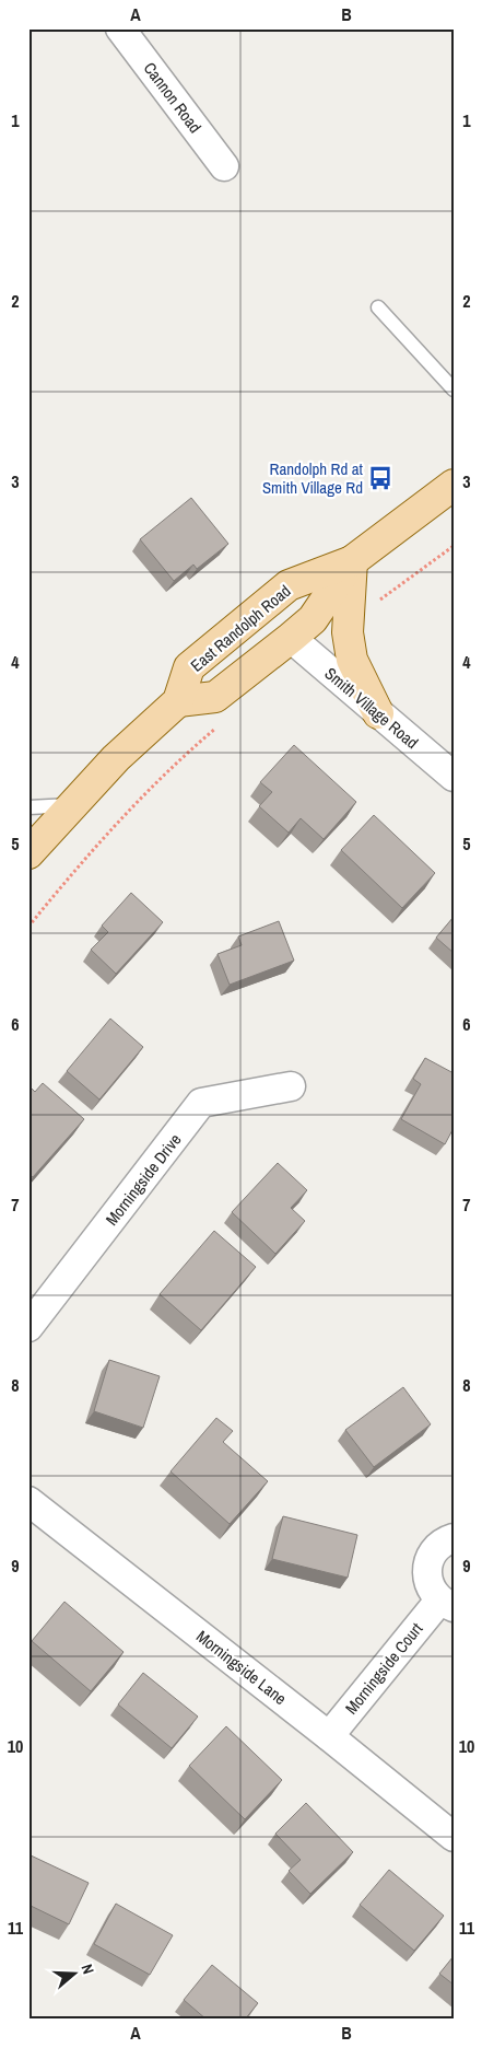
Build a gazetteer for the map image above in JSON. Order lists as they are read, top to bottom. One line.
{"streets":{"main road":["East Randolph Road"],"street":["Cannon Road","Smith Village Road","Morningside Drive","Morningside Lane","Morningside Court"]},"crossings":[["East Randolph Road","Smith Village Road"],["Morningside Lane","Morningside Court"]],"places":{"bus stop":["Randolph Rd at Smith Village Rd"]},"north":"right","grid":{"columns":["A","B"],"rows":["1","2","3","4","5","6","7","8","9","10","11"]}}
